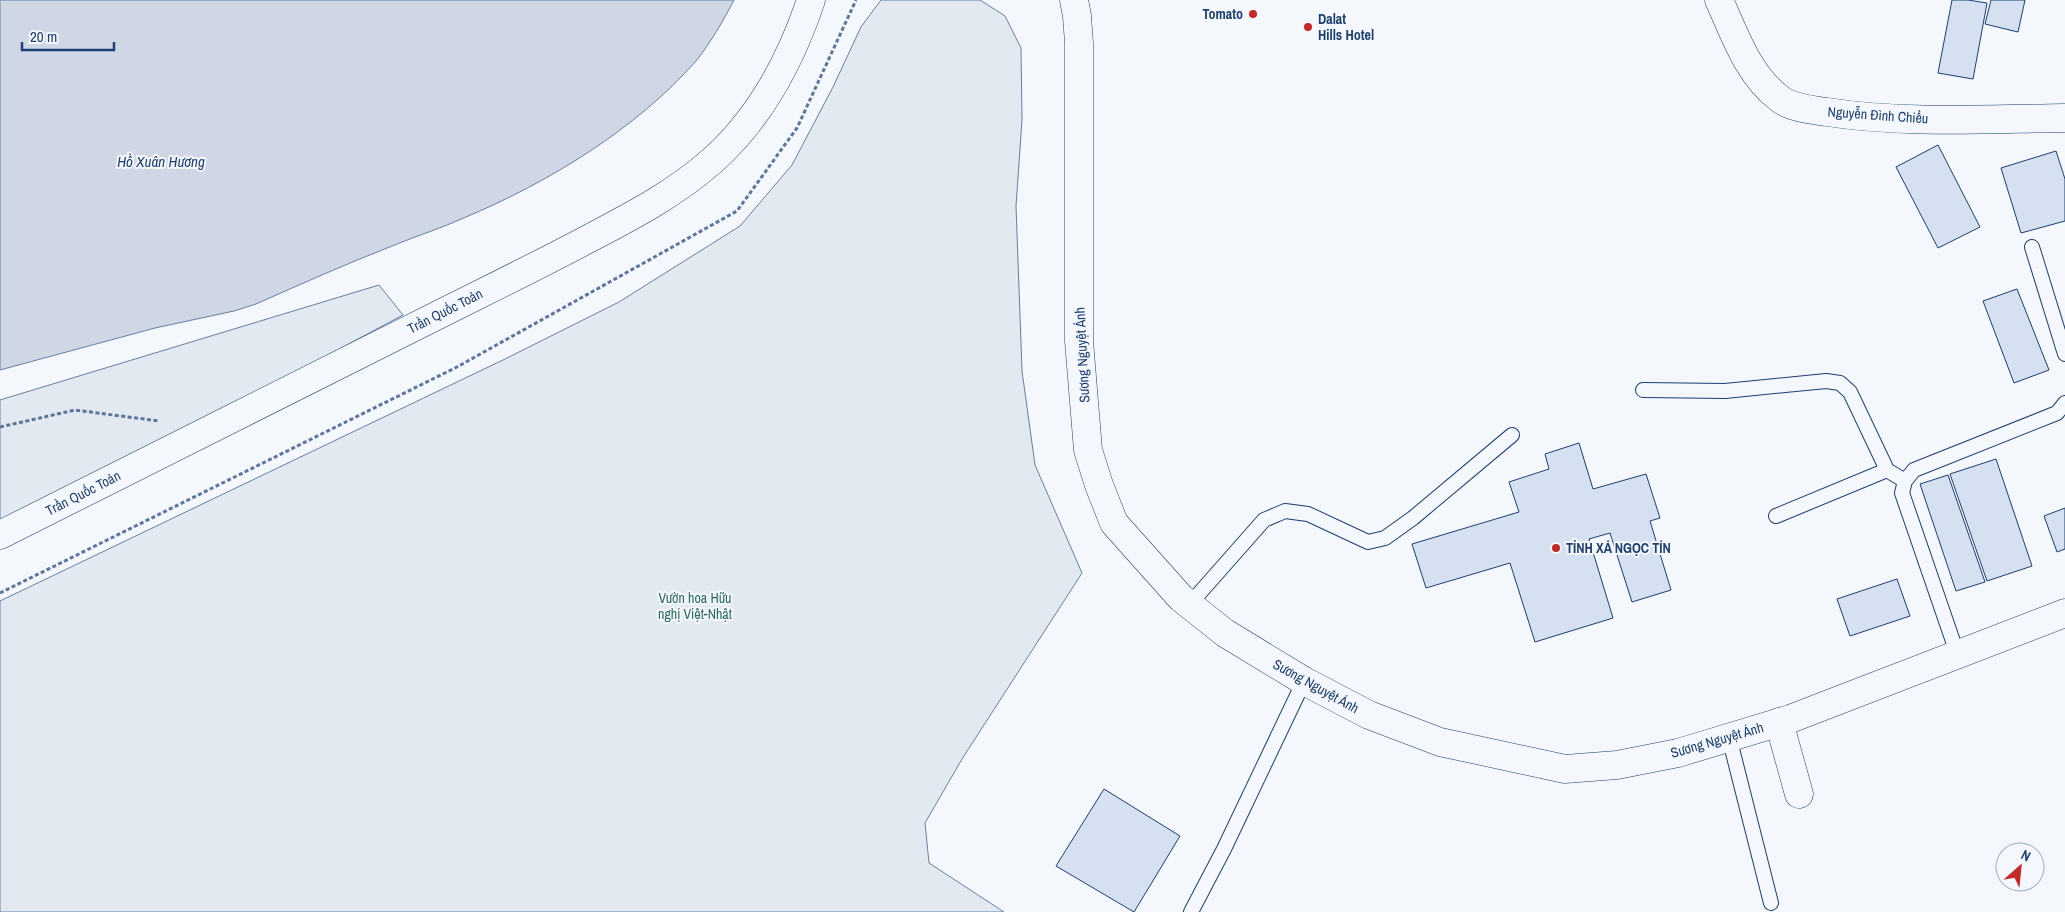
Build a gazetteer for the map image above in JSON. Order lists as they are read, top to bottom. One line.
{"streets":{"main road":["Nguyễn Đình Chiểu","Trần Quốc Toản","Sương Nguyệt Ánh"]},"water":["Hồ Xuân Hương"],"parks":["Vườn hoa Hữu nghị Việt-Nhật"],"places":["Tomato","Dalat Hills Hotel","TỈNH XÁ NGỌC TÍN"],"scale_bar":"20 m","north":"top right"}
